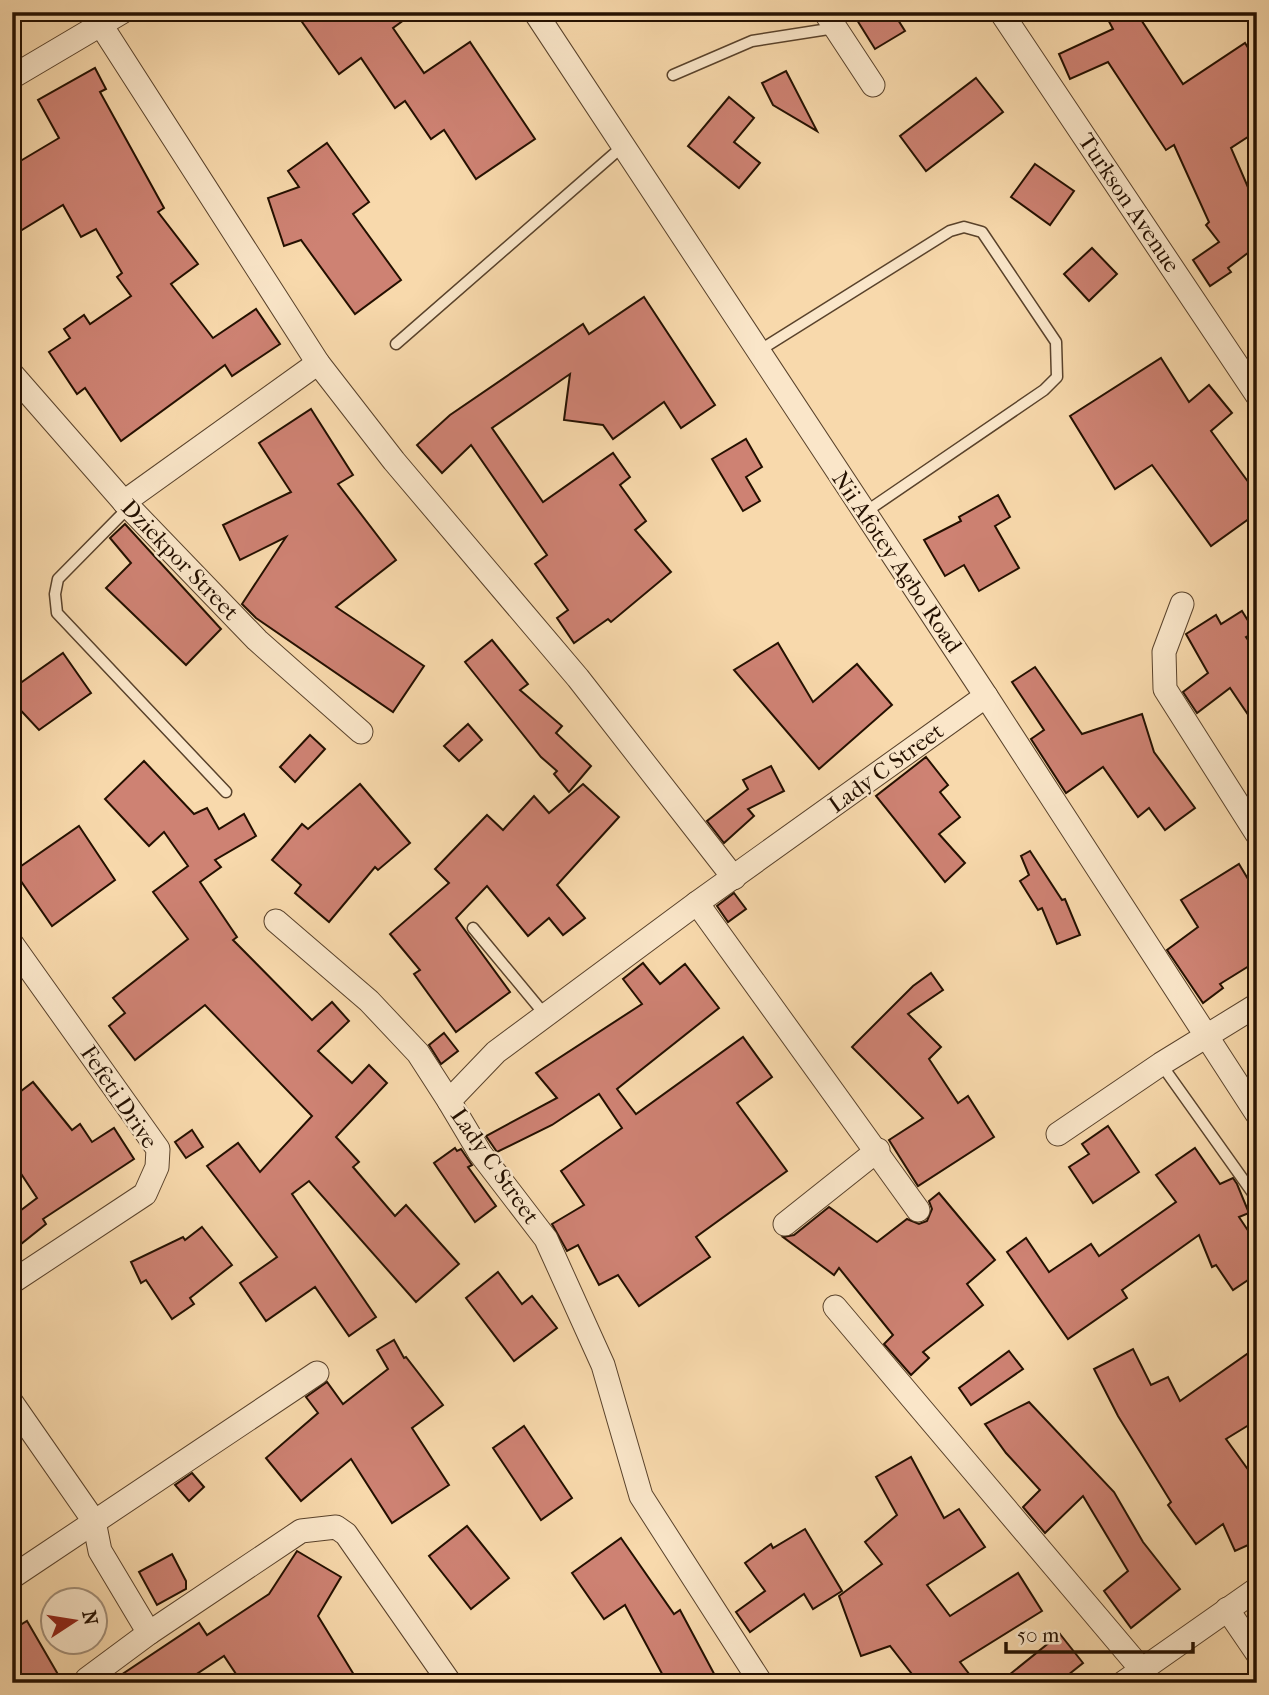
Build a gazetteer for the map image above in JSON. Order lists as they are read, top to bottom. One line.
{"streets":{"street":["Turkson Avenue","Dziekpor Street","Nii Afotey Agbo Road","Lady C Street","Fefeti Drive"]},"crossings":[["Nii Afotey Agbo Road","Lady C Street"]],"scale_bar":"50 m","north":"right"}
